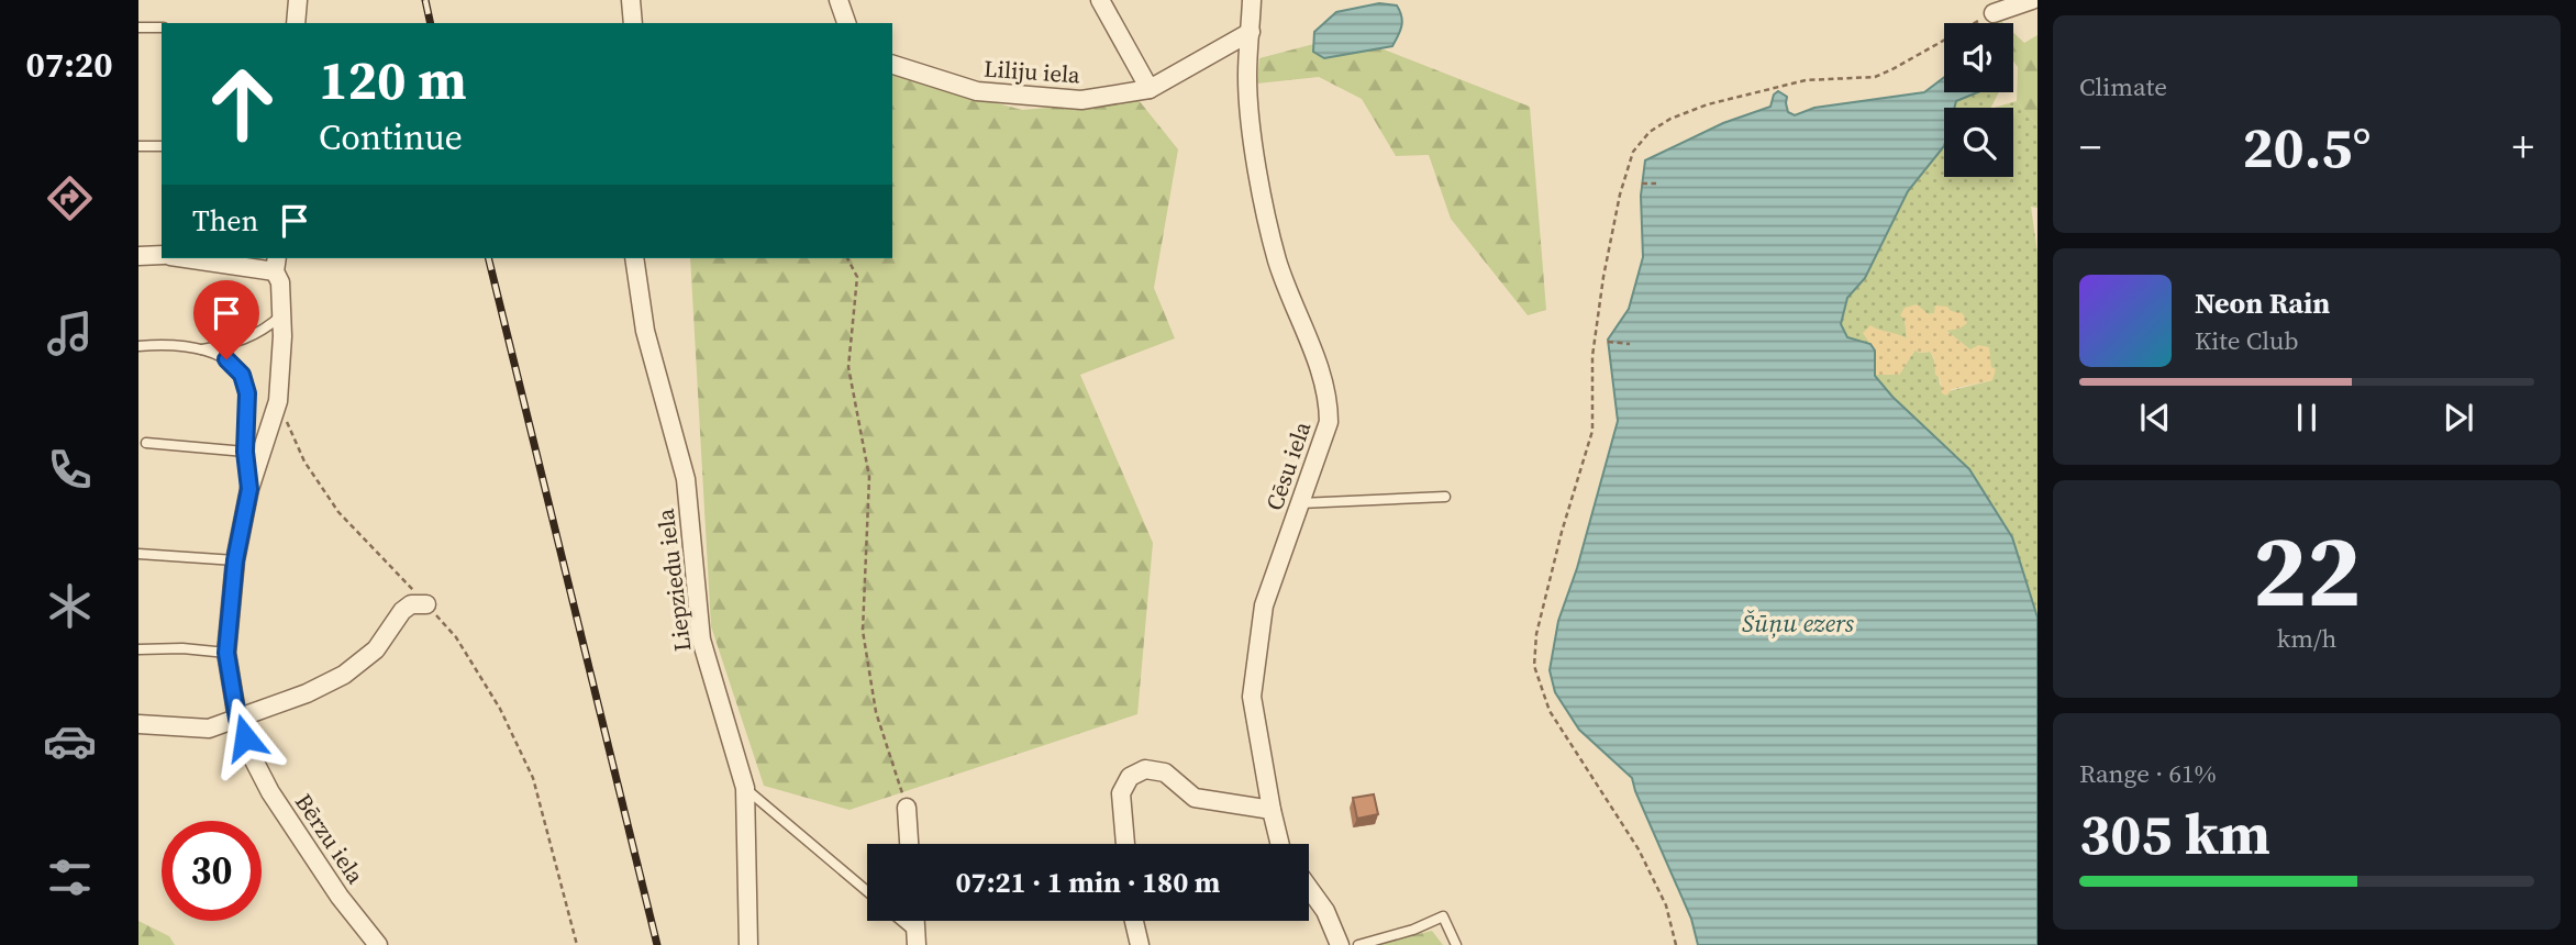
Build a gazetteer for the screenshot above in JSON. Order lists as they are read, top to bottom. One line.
{"streets":{"street":["Liliju iela","Cēsu iela","Liepziedu iela","Bērzu iela"]},"crossings":[["Liliju iela","Cēsu iela"]],"water":["Šūņu ezers"],"page":{"tabs":"07:20","tile":["Climate",["22","km/h"],["Range · 61%","305 km"]],"turn":["120 m","Continue"],"heat":["−","20.5°","+"],"then":"Then","song":["Neon Rain","Kite Club"],"limit":"30","trip":"07:21 · 1 min · 180 m"}}
